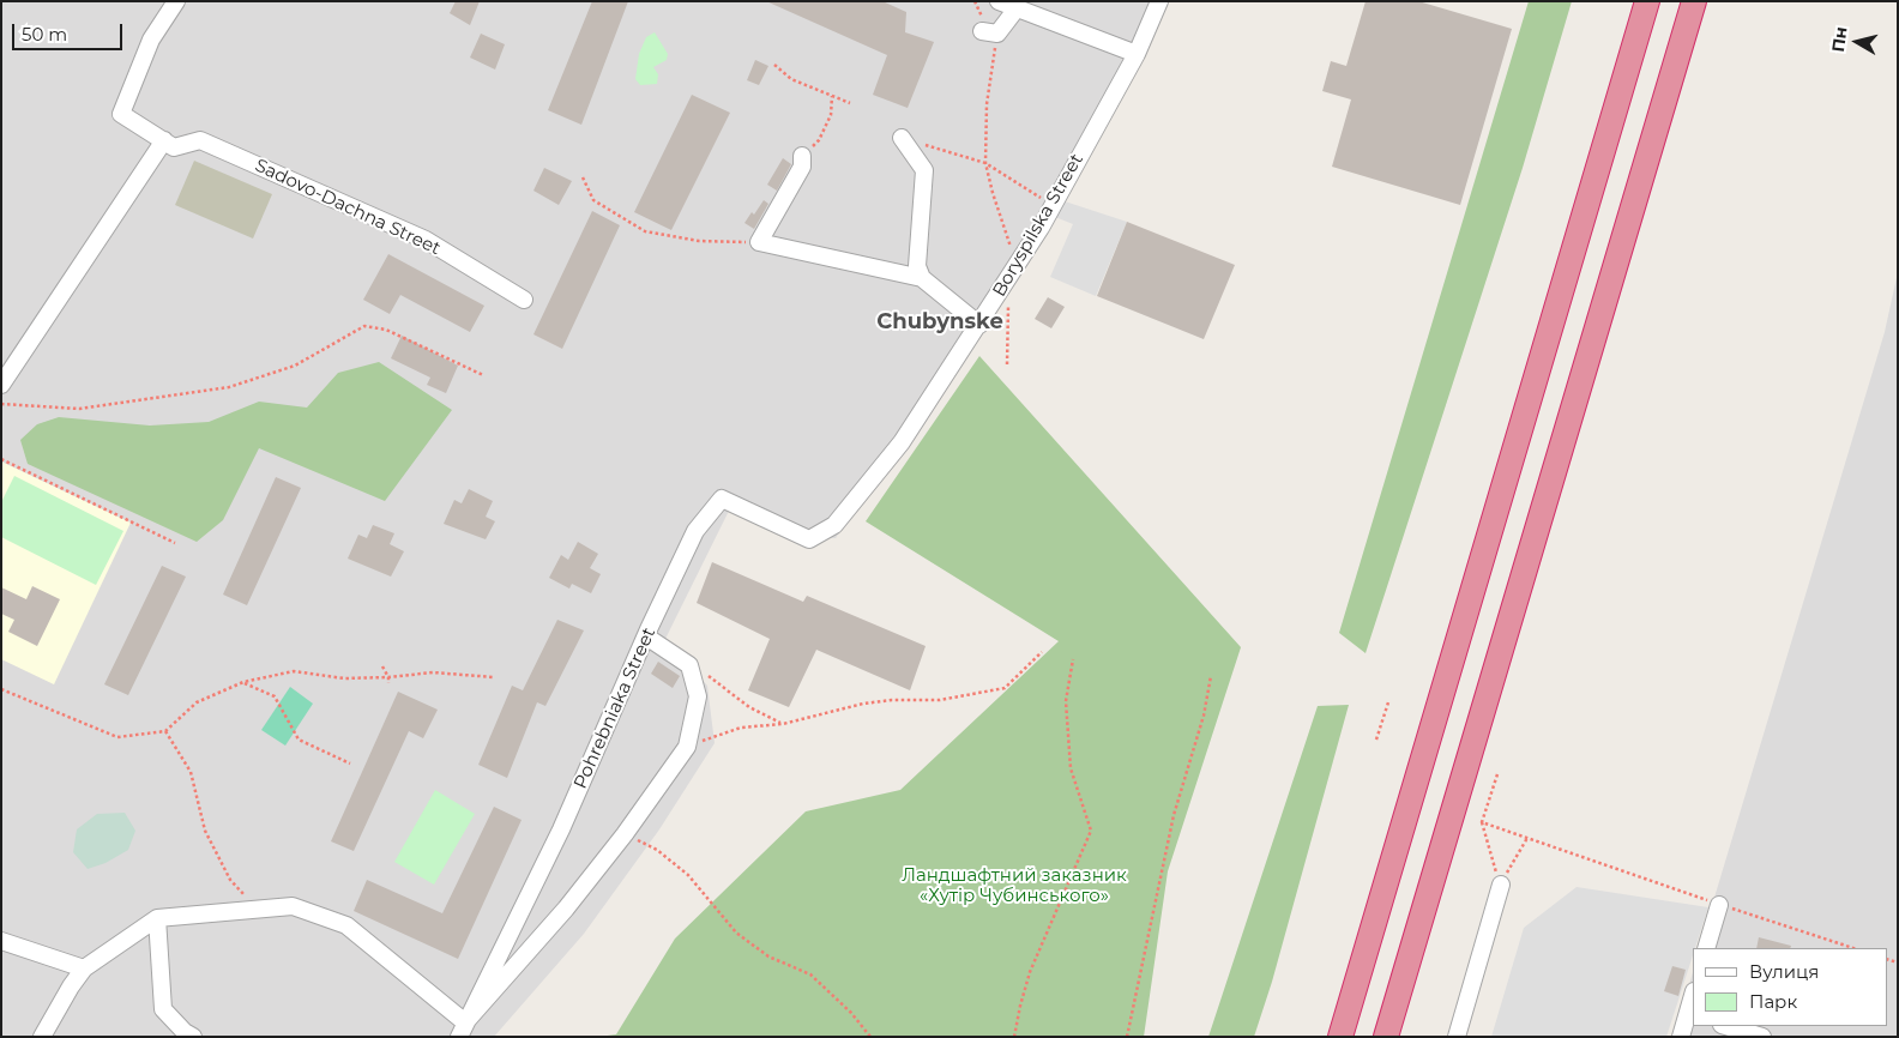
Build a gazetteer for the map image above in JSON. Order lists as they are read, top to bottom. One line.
{"streets":{"street":["Sadovo-Dachna Street","Boryspilska Street","Pohrebniaka Street"]},"crossings":[["Boryspilska Street","Pohrebniaka Street"]],"districts":["Chubynske"],"parks":["Ландшафтний заказник «Хутір Чубинського»"],"legend":["Вулиця","Парк"],"scale_bar":"50 m","north":"left"}
